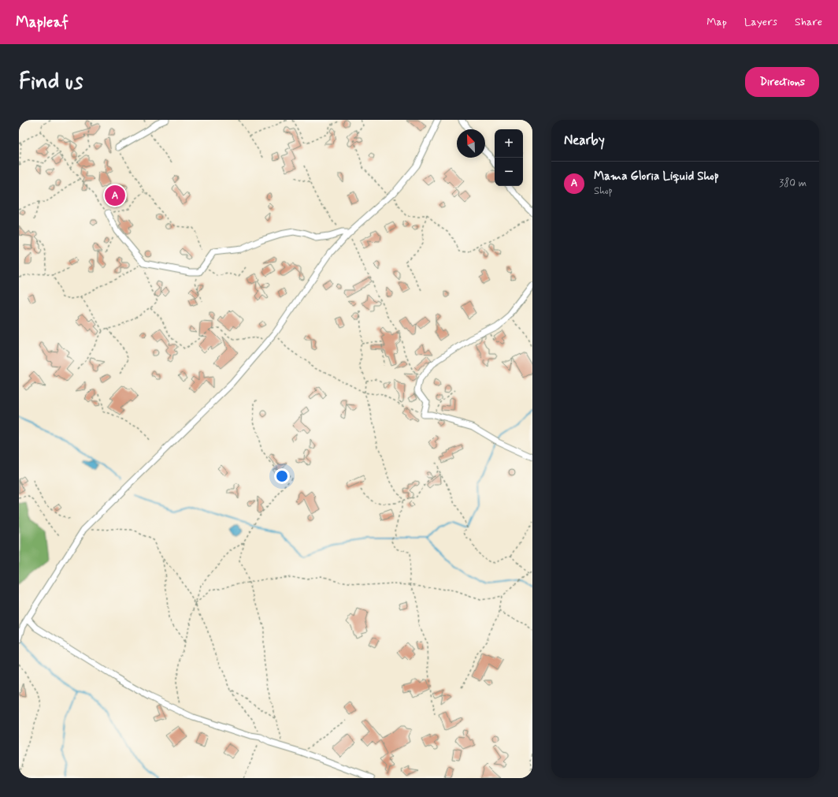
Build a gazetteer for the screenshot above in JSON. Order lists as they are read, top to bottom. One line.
{"north":"top left","page":{"header":"Mapleaf","nav":["Map","Layers","Share"],"buttons":"Directions","title":"Find us","heading":"Nearby","map_buttons":["+","−"],"list":[{"mark":"A","name":"Mama Gloria Liquid Shop","note":"Shop","value":"380 m"}],"pins":"A"}}
